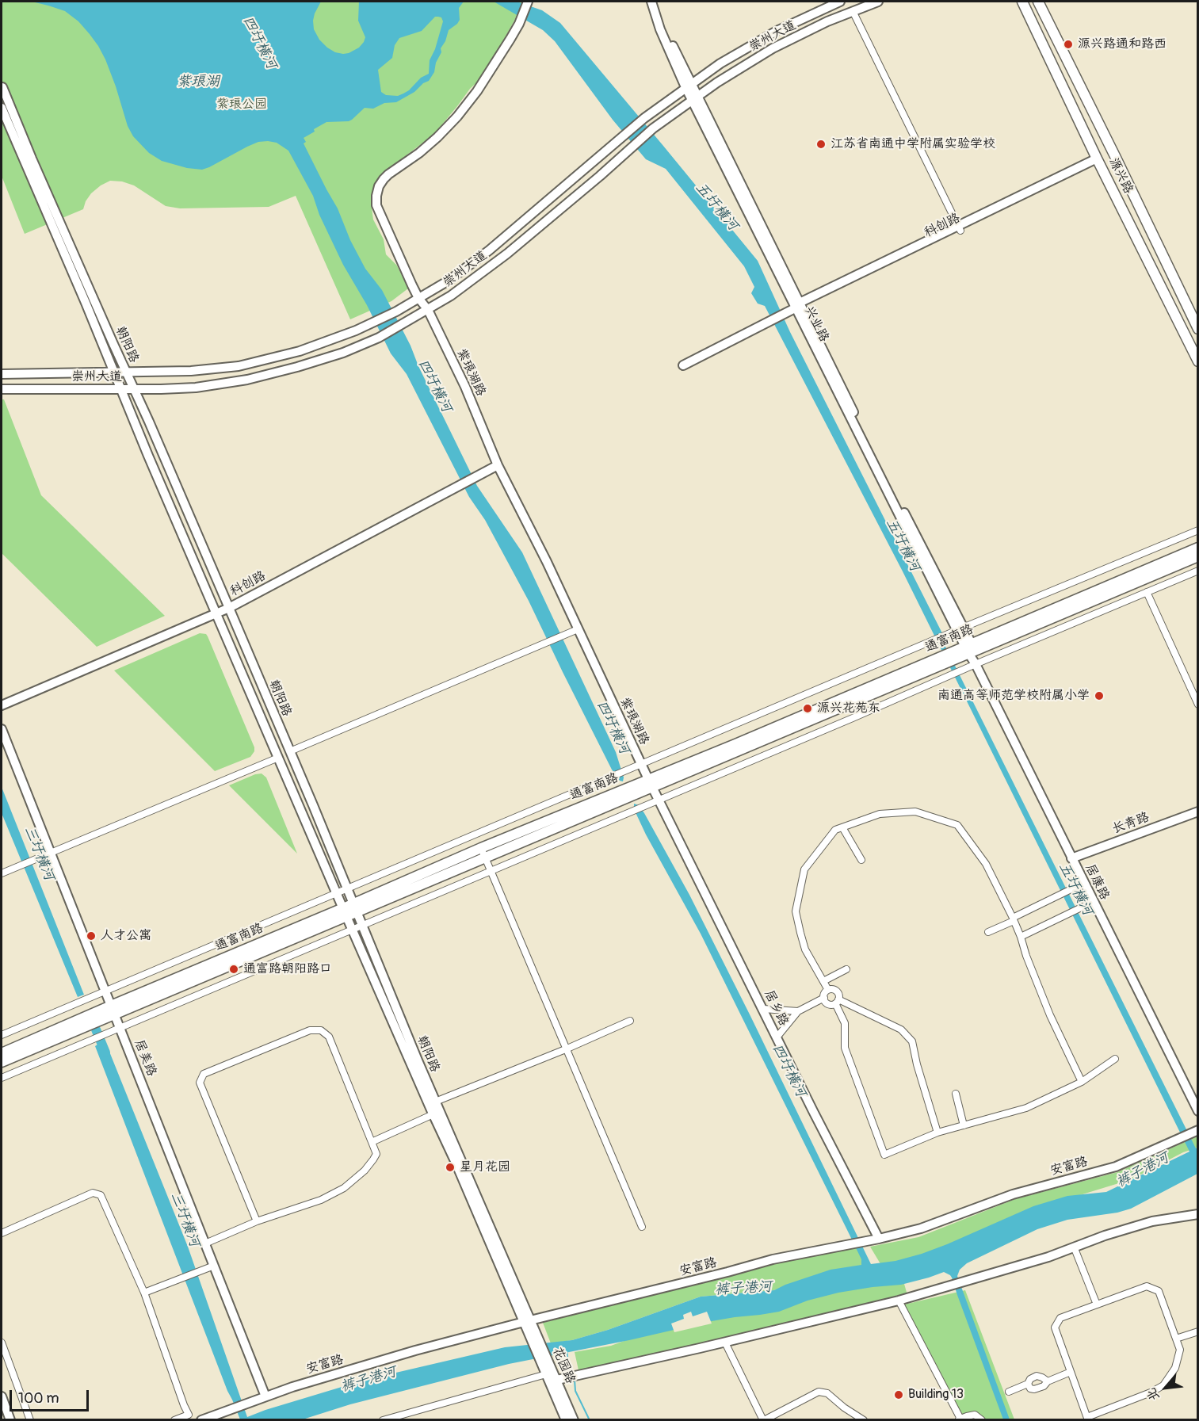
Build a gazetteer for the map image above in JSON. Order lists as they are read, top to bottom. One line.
{"streets":{"main road":["源兴路","通富南路"],"street":["崇州大道","科创路","兴业路","朝阳路","紫琅湖路","长青路","居康路","居乡路","居美路","安富路","花园路"]},"crossings":[["崇州大道","兴业路"],["崇州大道","朝阳路"],["崇州大道","紫琅湖路"],["源兴路","科创路"],["科创路","兴业路"],["科创路","朝阳路"],["科创路","紫琅湖路"],["兴业路","通富南路"],["兴业路","居康路"],["朝阳路","通富南路"],["朝阳路","安富路"],["朝阳路","花园路"],["紫琅湖路","通富南路"],["紫琅湖路","居乡路"],["通富南路","居康路"],["通富南路","居乡路"],["通富南路","居美路"],["长青路","居康路"],["居乡路","安富路"],["居美路","安富路"],["安富路","花园路"]],"water":["四圩横河","紫琅湖","五圩横河","三圩横河","裤子港河"],"parks":["紫琅公园"],"places":["源兴路通和路西","江苏省南通中学附属实验学校","南通高等师范学校附属小学","源兴花苑东","人才公寓","通富路朝阳路口","星月花园","Building 13"],"scale_bar":"100 m","north":"bottom left"}
